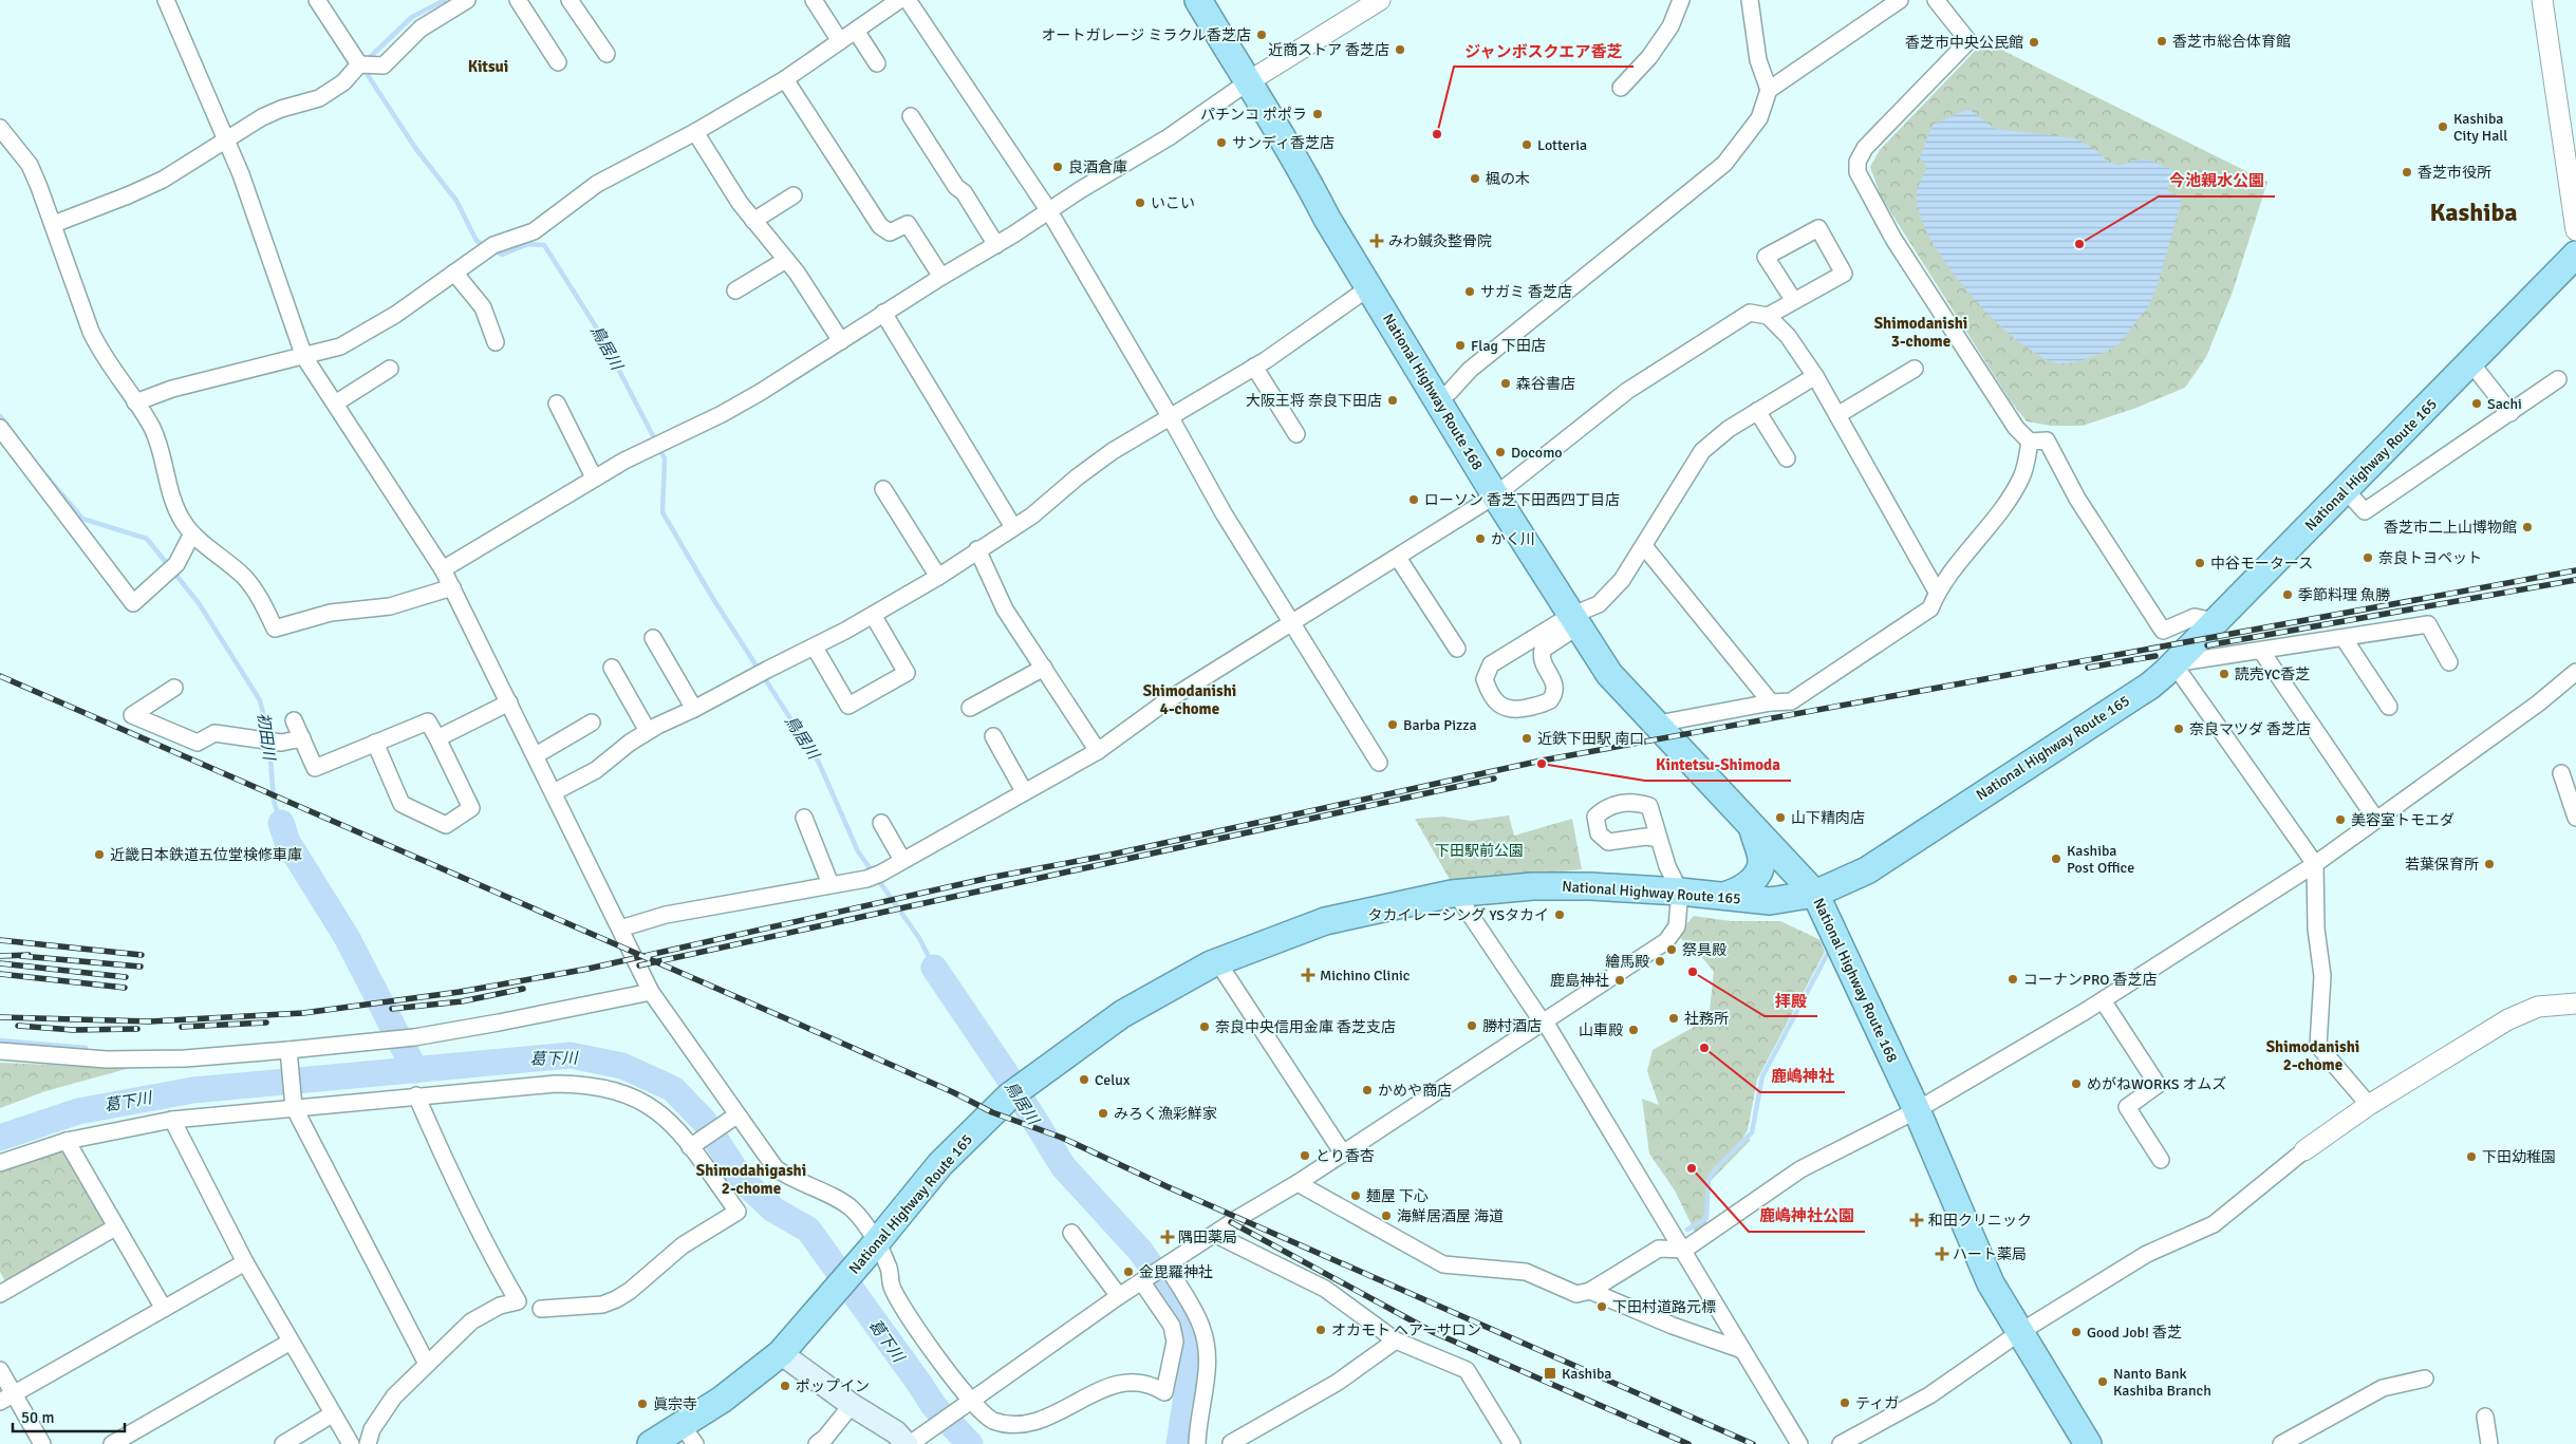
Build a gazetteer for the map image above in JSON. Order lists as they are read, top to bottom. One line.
{"streets":{"highway":["National Highway Route 168","National Highway Route 165"]},"crossings":[["National Highway Route 168","National Highway Route 165"]],"districts":["Kitsui","Kashiba","Shimodanishi 3-chome","Shimodanishi 4-chome","Shimodanishi 2-chome","Shimodahigashi 2-chome"],"water":["鳥居川","初田川","葛下川"],"parks":["下田駅前公園"],"places":{"other":["オートガレージ ミラクル香芝店","香芝市総合体育館","香芝市中央公民館","近商ストア 香芝店","パチンコ ポポラ","Kashiba City Hall","ジャンボスクエア香芝","サンディ香芝店","Lotteria","良酒倉庫","香芝市役所","楓の木","いこい","今池親水公園","サガミ 香芝店","Flag 下田店","森谷書店","大阪王将 奈良下田店","Sachi","Docomo","ローソン 香芝下田西四丁目店","香芝市二上山博物館","かく川","奈良トヨペット","中谷モータース","季節料理 魚勝","読売YC香芝","Barba Pizza","奈良マツダ 香芝店","近鉄下田駅 南口","Kintetsu-Shimoda","山下精肉店","美容室トモエダ","近畿日本鉄道五位堂検修車庫","Kashiba Post Office","若葉保育所","タカイレーシング YSタカイ","祭具殿","繪馬殿","拝殿","コーナンPRO 香芝店","鹿島神社","社務所","勝村酒店","奈良中央信用金庫 香芝支店","山車殿","鹿嶋神社","Celux","めがねWORKS オムズ","かめや商店","みろく漁彩鮮家","とり香杏","下田幼稚園","鹿嶋神社公園","麺屋 下心","海鮮居酒屋 海道","金毘羅神社","下田村道路元標","オカモト ヘアーサロン","Good Job! 香芝","Nanto Bank Kashiba Branch","ポップイン","ティガ","眞宗寺"],"health":["みわ鍼灸整骨院","Michino Clinic","和田クリニック","隅田薬局","ハート薬局"],"transit":["Kashiba"]},"scale_bar":"50 m"}
